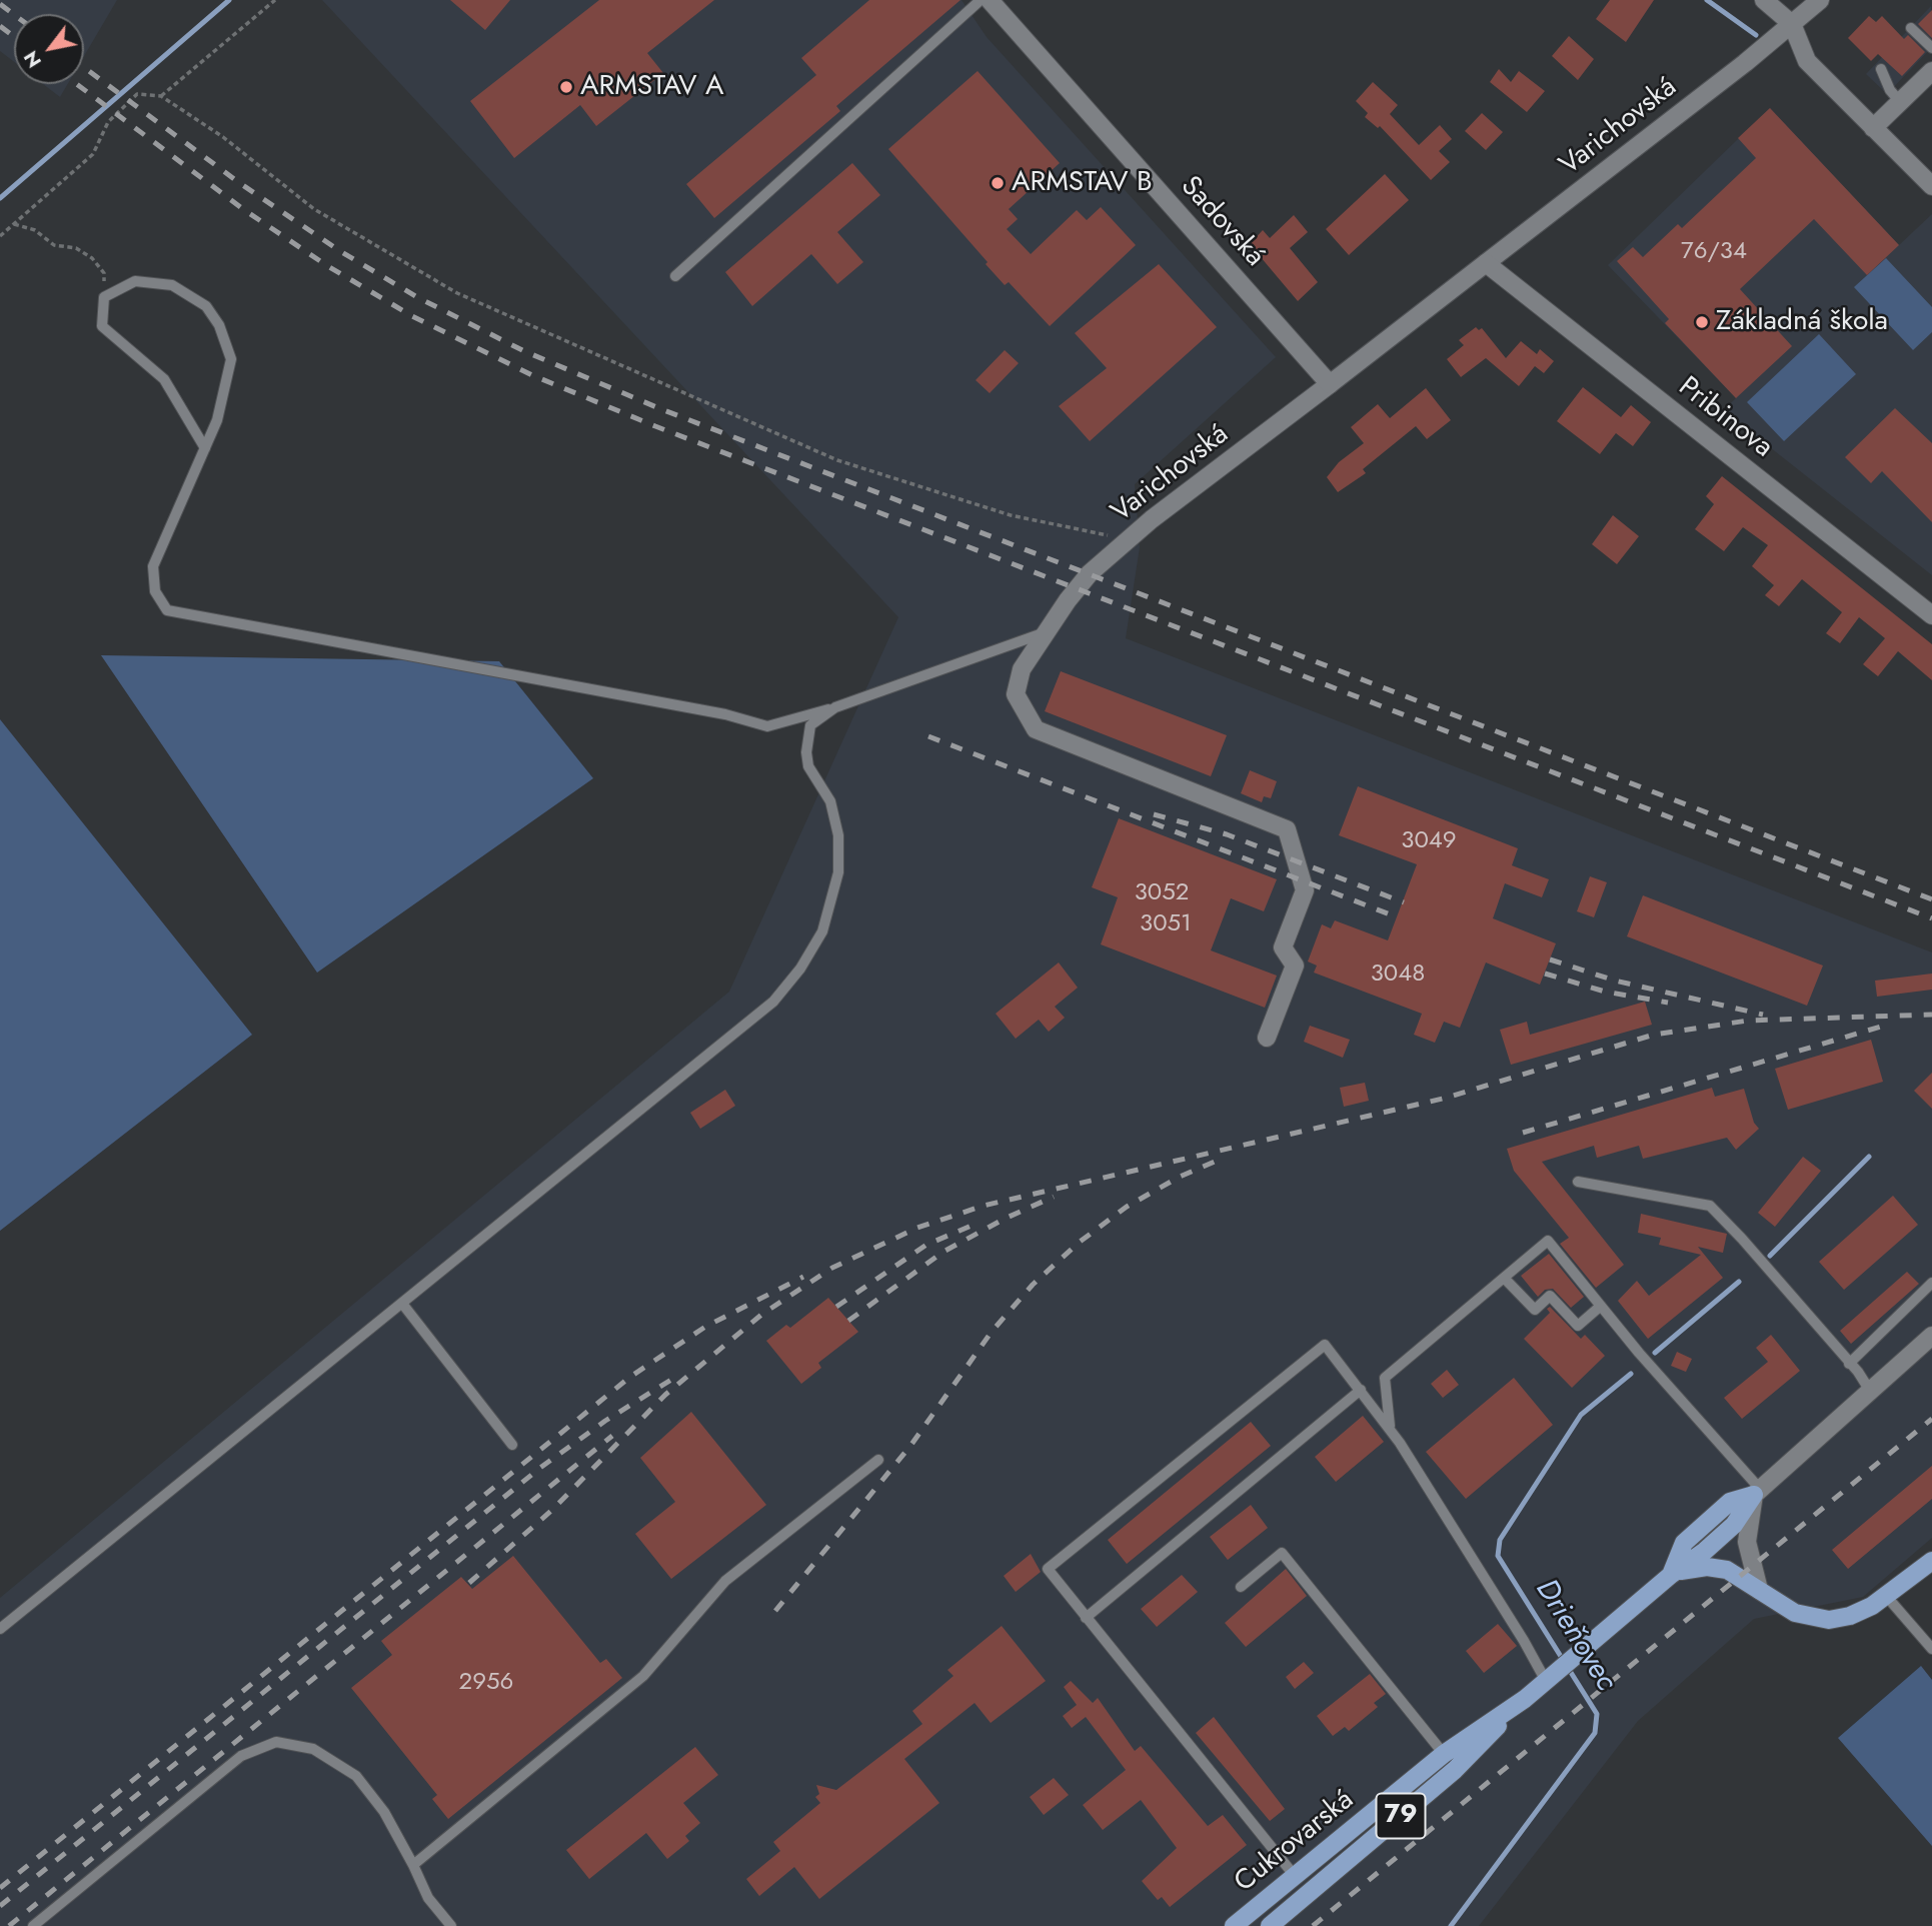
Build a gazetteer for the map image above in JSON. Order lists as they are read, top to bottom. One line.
{"streets":{"main road":["79","Cukrovarská"],"street":["Varichovská","Sadovská","Pribinova"]},"crossings":[["Varichovská","Sadovská"],["Varichovská","Pribinova"],["79","Cukrovarská"]],"water":["Drieňovec"],"places":["ARMSTAV A","ARMSTAV B","Základná škola"],"house_numbers":["76/34","3049","3052","3051","3048","2956"],"north":"bottom left"}
